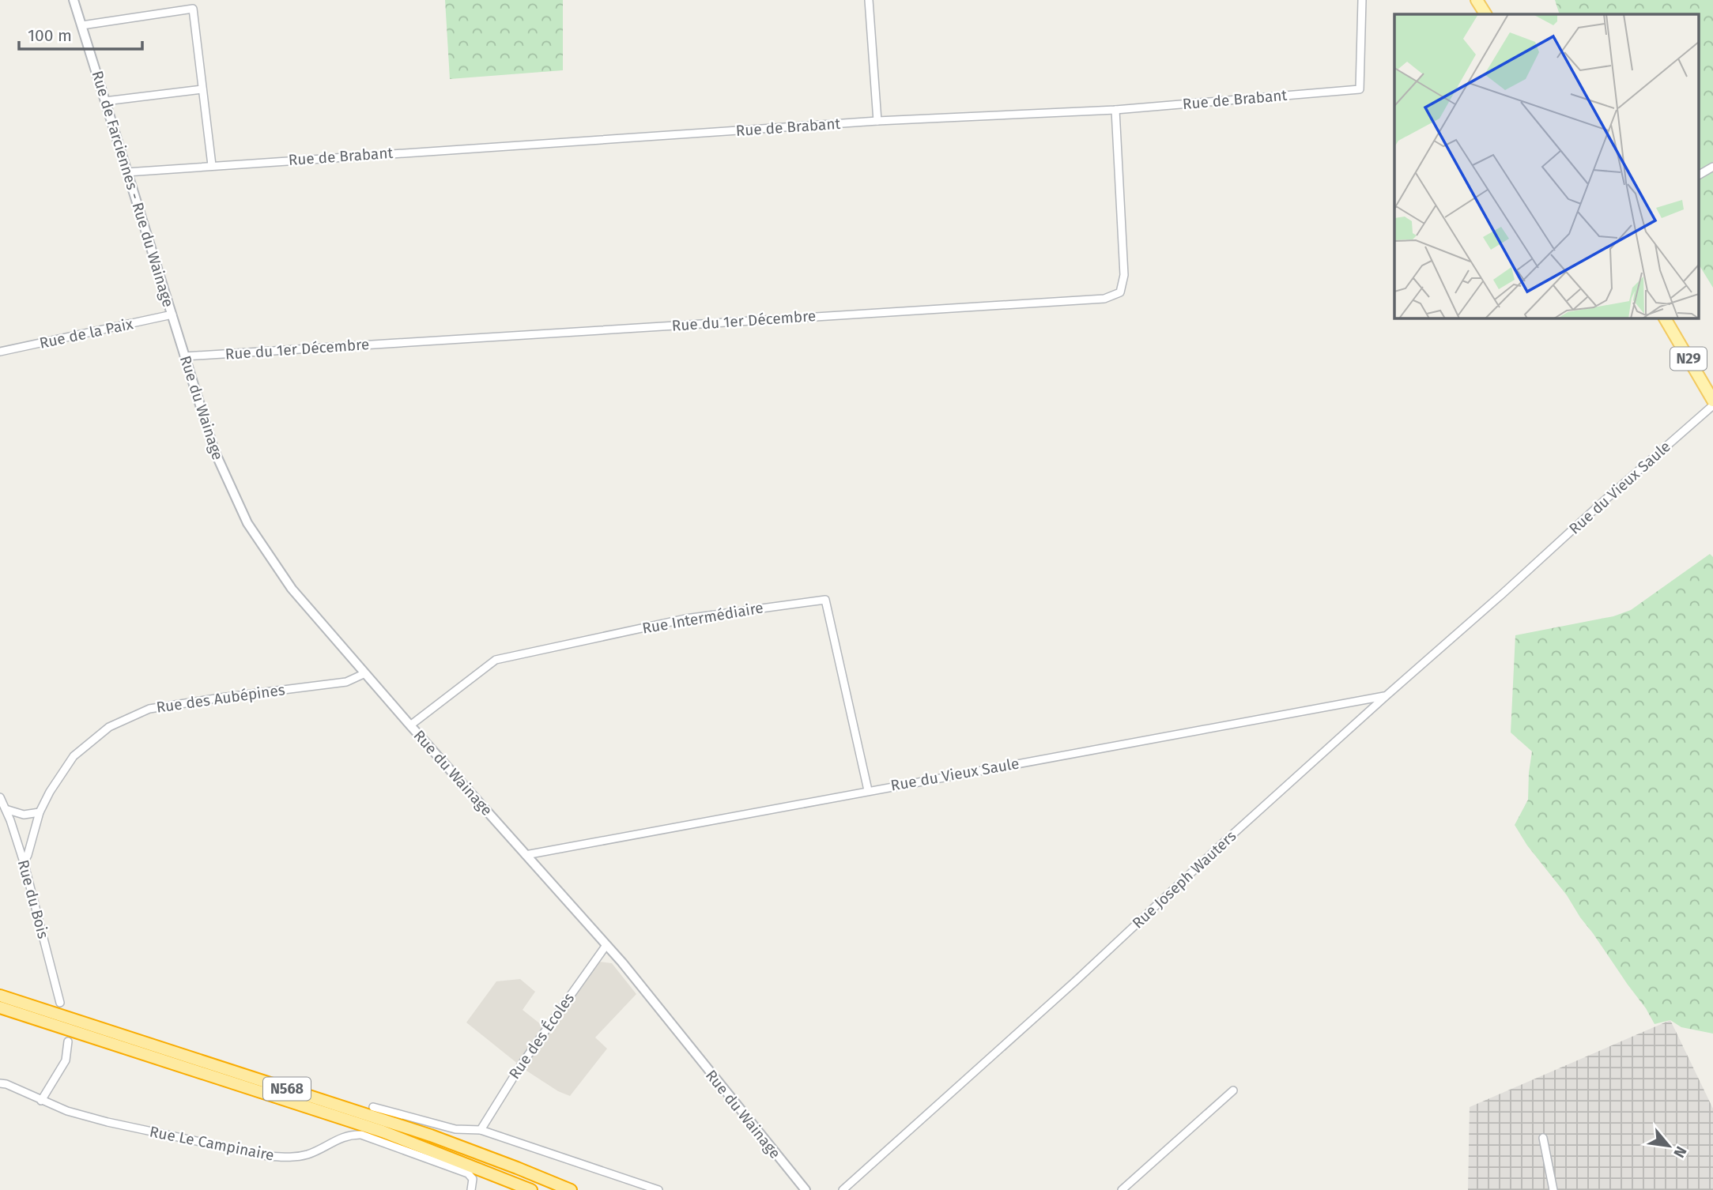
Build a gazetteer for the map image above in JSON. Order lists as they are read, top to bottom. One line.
{"streets":{"highway":["N568"],"main road":["N29"],"street":["Rue de Brabant","Rue de Farciennes - Rue du Wainage","Rue du 1er Décembre","Rue de la Paix","Rue du Wainage","Rue du Vieux Saule","Rue Intermédiaire","Rue des Aubépines","Rue Joseph Wauters","Rue du Bois","Rue des Écoles","Rue Le Campinaire"]},"crossings":[["Rue de Brabant","Rue de Farciennes - Rue du Wainage"],["Rue de Brabant","Rue du 1er Décembre"],["Rue de Farciennes - Rue du Wainage","Rue de la Paix"],["Rue de Farciennes - Rue du Wainage","Rue du Wainage"],["Rue du 1er Décembre","Rue du Wainage"],["Rue de la Paix","Rue du Wainage"],["Rue du Wainage","Rue du Vieux Saule"],["Rue du Wainage","Rue Intermédiaire"],["Rue du Wainage","Rue des Aubépines"],["Rue du Wainage","Rue des Écoles"],["Rue du Vieux Saule","Rue Intermédiaire"],["Rue du Vieux Saule","Rue Joseph Wauters"],["Rue des Aubépines","Rue du Bois"]],"scale_bar":"100 m","north":"bottom right"}
